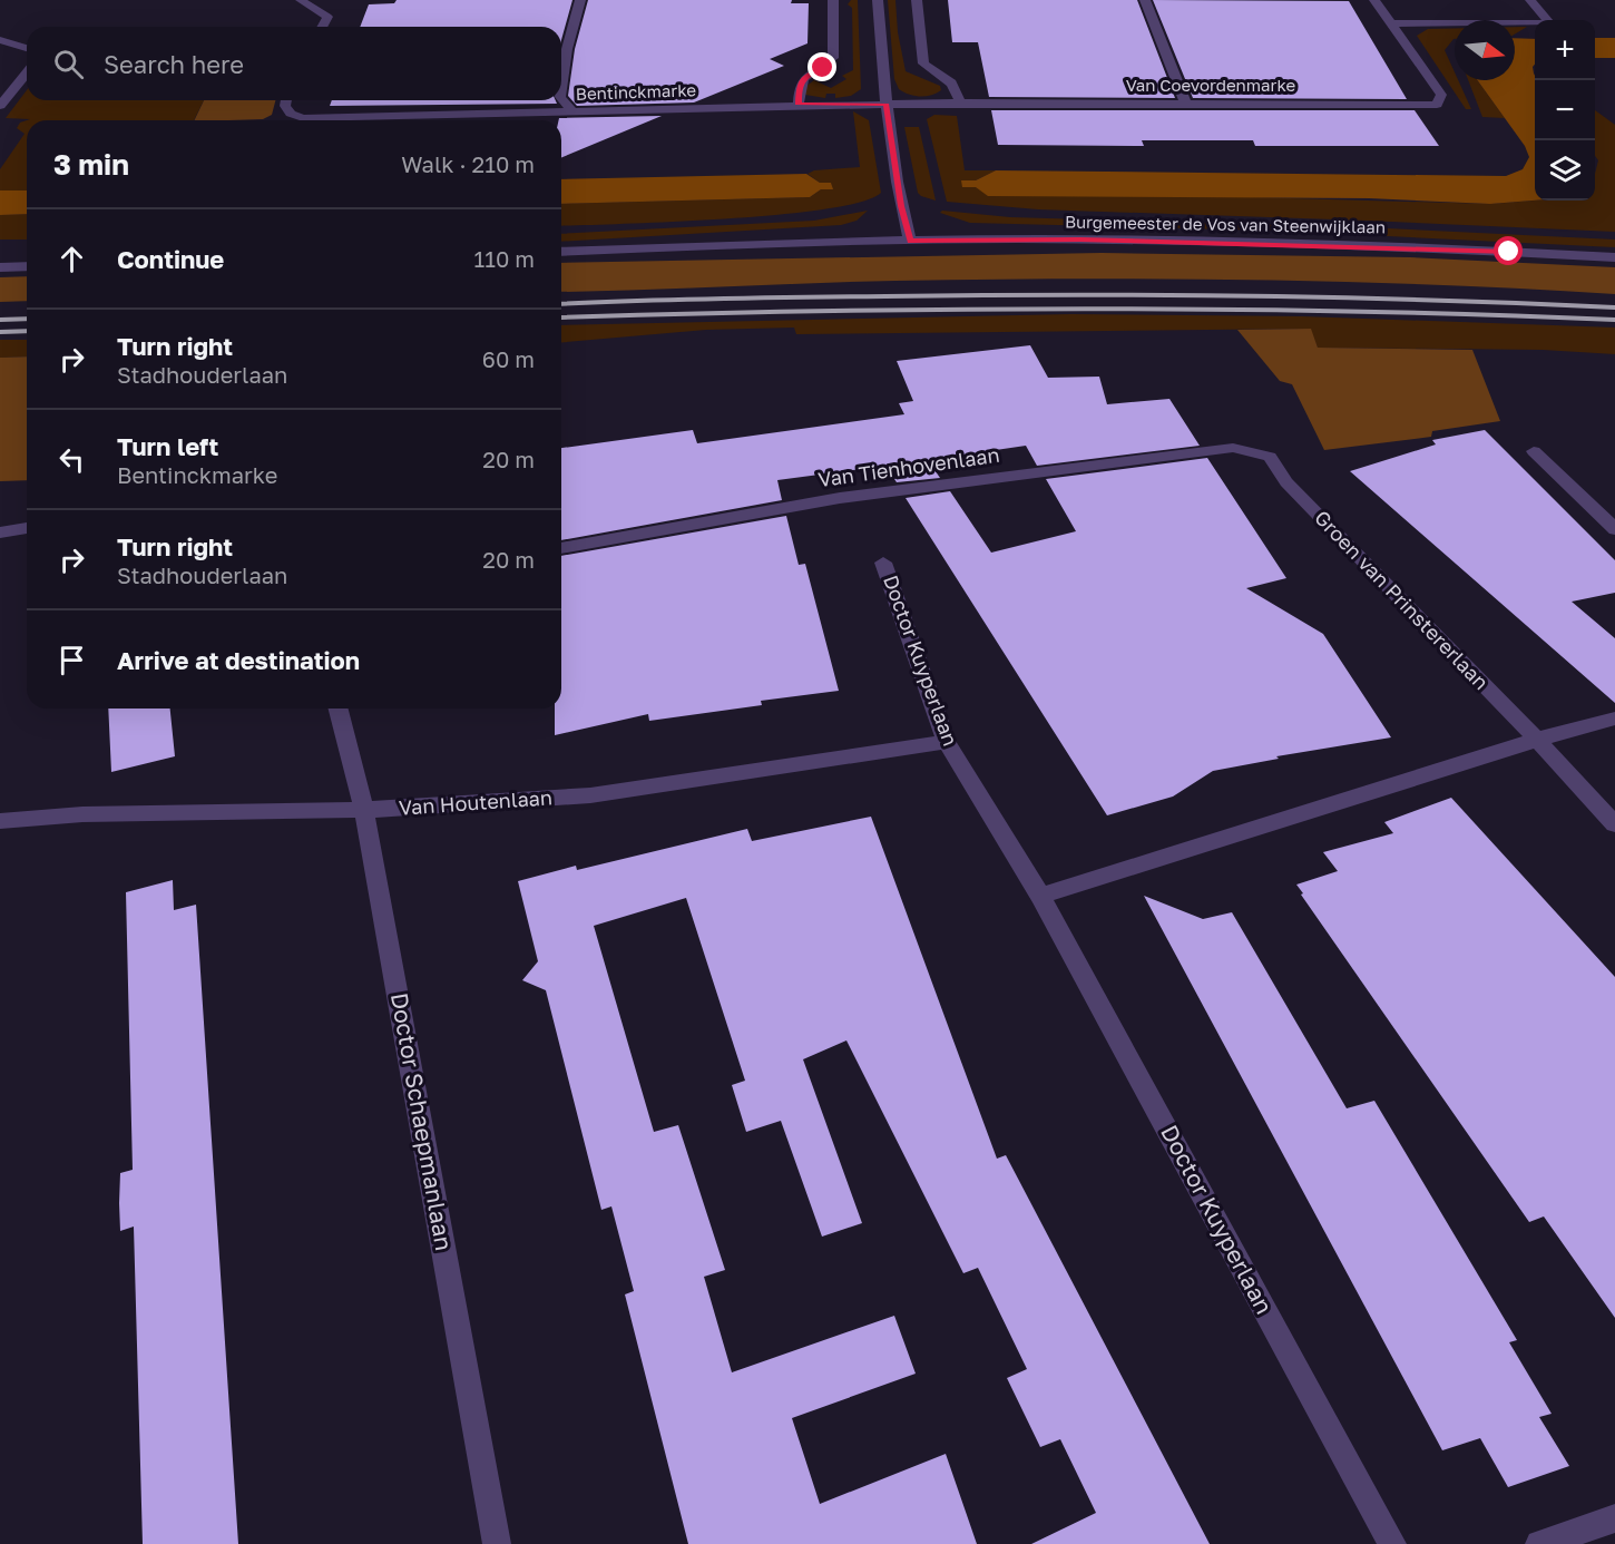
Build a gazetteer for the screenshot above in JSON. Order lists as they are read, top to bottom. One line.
{"streets":{"street":["Van Coevordenmarke","Bentinckmarke","Burgemeester de Vos van Steenwijklaan","Van Tienhovenlaan","Groen van Prinstererlaan","Doctor Kuyperlaan","Van Houtenlaan","Doctor Schaepmanlaan"]},"crossings":[["Van Coevordenmarke","Bentinckmarke"],["Van Tienhovenlaan","Groen van Prinstererlaan"],["Doctor Kuyperlaan","Van Houtenlaan"],["Van Houtenlaan","Doctor Schaepmanlaan"]],"north":"right","page":{"map_buttons":["+","−"],"search":"Search here","heading":["3 min","Walk · 210 m"],"list":[["Continue","110 m"],["Turn right","Stadhouderlaan","60 m"],["Turn left","Bentinckmarke","20 m"],["Turn right","Stadhouderlaan","20 m"],"Arrive at destination"]}}
